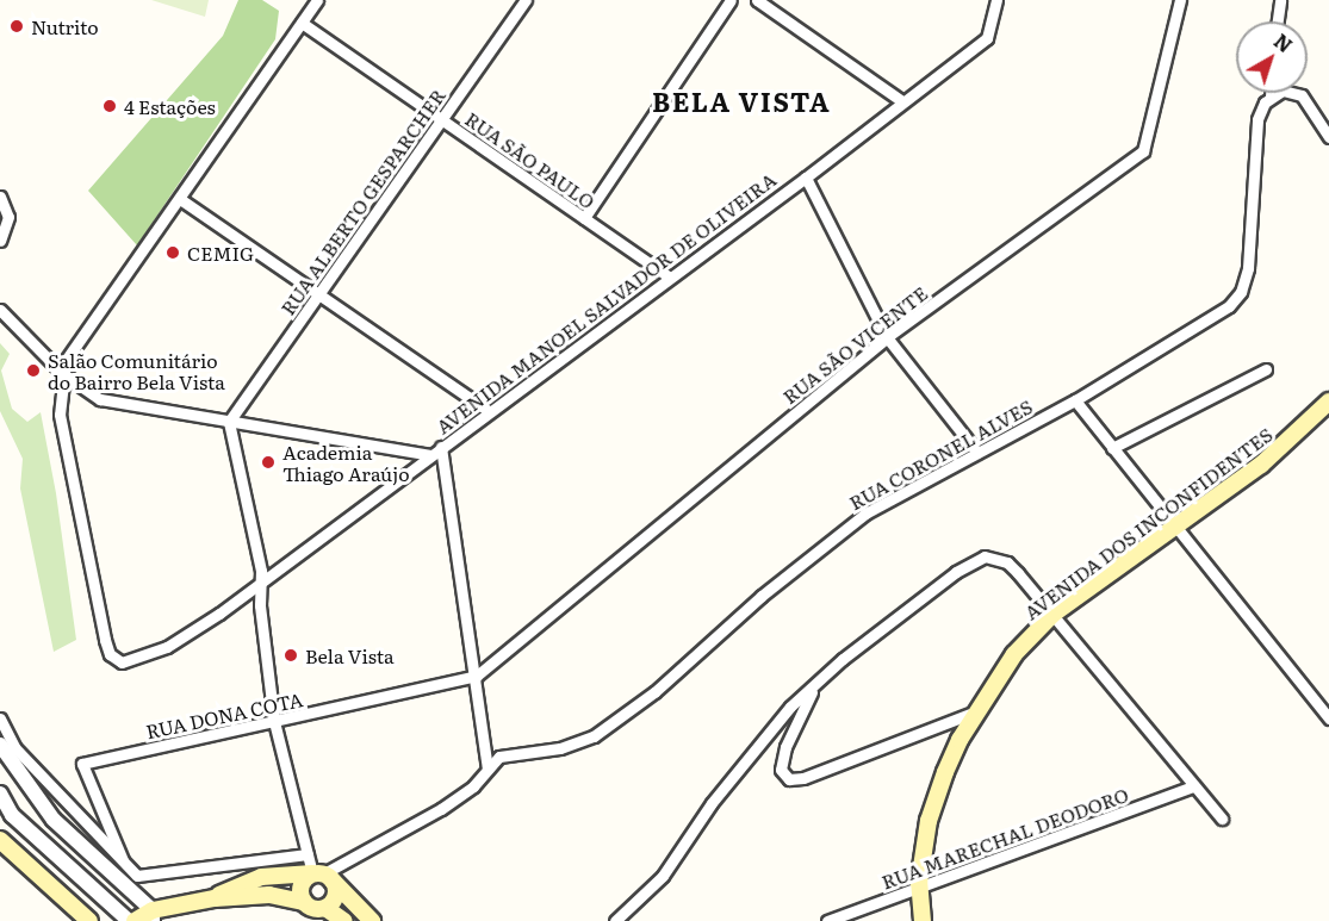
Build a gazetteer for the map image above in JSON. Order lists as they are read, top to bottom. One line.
{"streets":{"main road":["AVENIDA DOS INCONFIDENTES"],"street":["RUA SÃO PAULO","RUA ALBERTO GESPARCHER","AVENIDA MANOEL SALVADOR DE OLIVEIRA","RUA SÃO VICENTE","RUA CORONEL ALVES","RUA DONA COTA","RUA MARECHAL DEODORO"]},"crossings":[["RUA SÃO PAULO","RUA ALBERTO GESPARCHER"],["RUA SÃO PAULO","AVENIDA MANOEL SALVADOR DE OLIVEIRA"],["RUA SÃO VICENTE","RUA DONA COTA"],["AVENIDA DOS INCONFIDENTES","RUA MARECHAL DEODORO"]],"districts":["BELA VISTA"],"places":["Nutrito","4 Estações","CEMIG","Salão Comunitário do Bairro Bela Vista","Academia Thiago Araújo","Bela Vista"],"north":"top right"}
